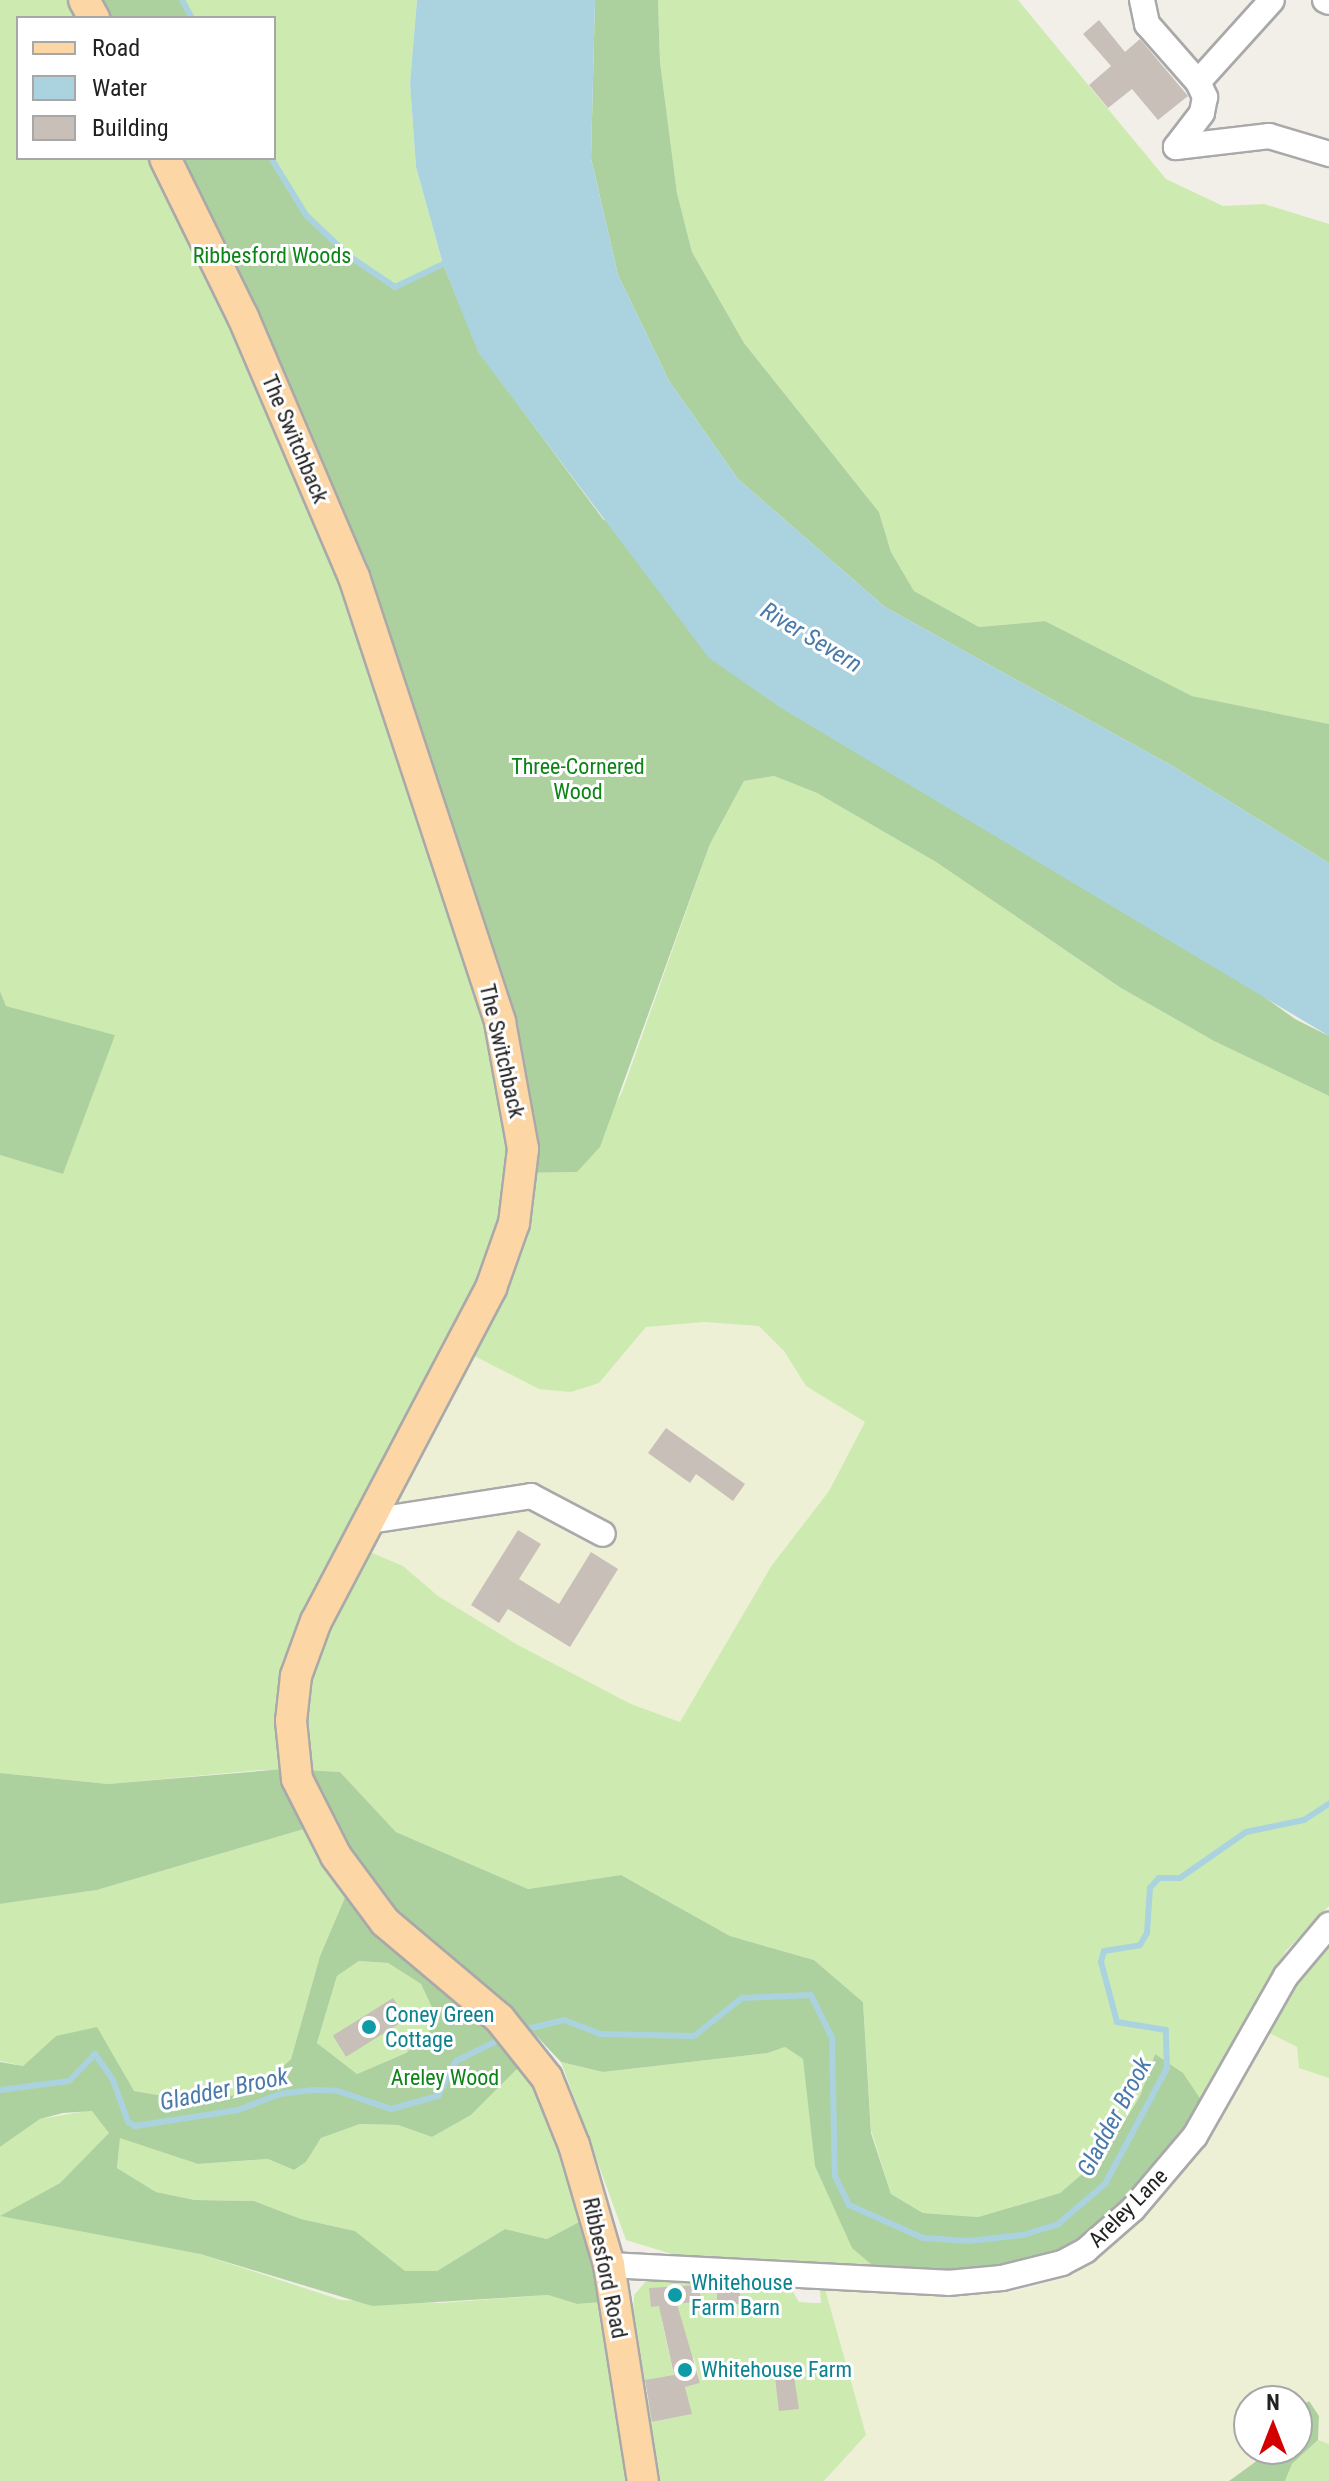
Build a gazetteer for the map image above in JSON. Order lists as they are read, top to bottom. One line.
{"streets":{"main road":["The Switchback","Ribbesford Road"],"street":["Areley Lane"]},"crossings":[["The Switchback","Ribbesford Road"],["Areley Lane","Ribbesford Road"]],"water":["River Severn","Gladder Brook"],"parks":["Ribbesford Woods","Three-Cornered Wood","Areley Wood"],"places":["Coney Green Cottage","Whitehouse Farm Barn","Whitehouse Farm"],"legend":["Road","Water","Building"],"north":"top"}
